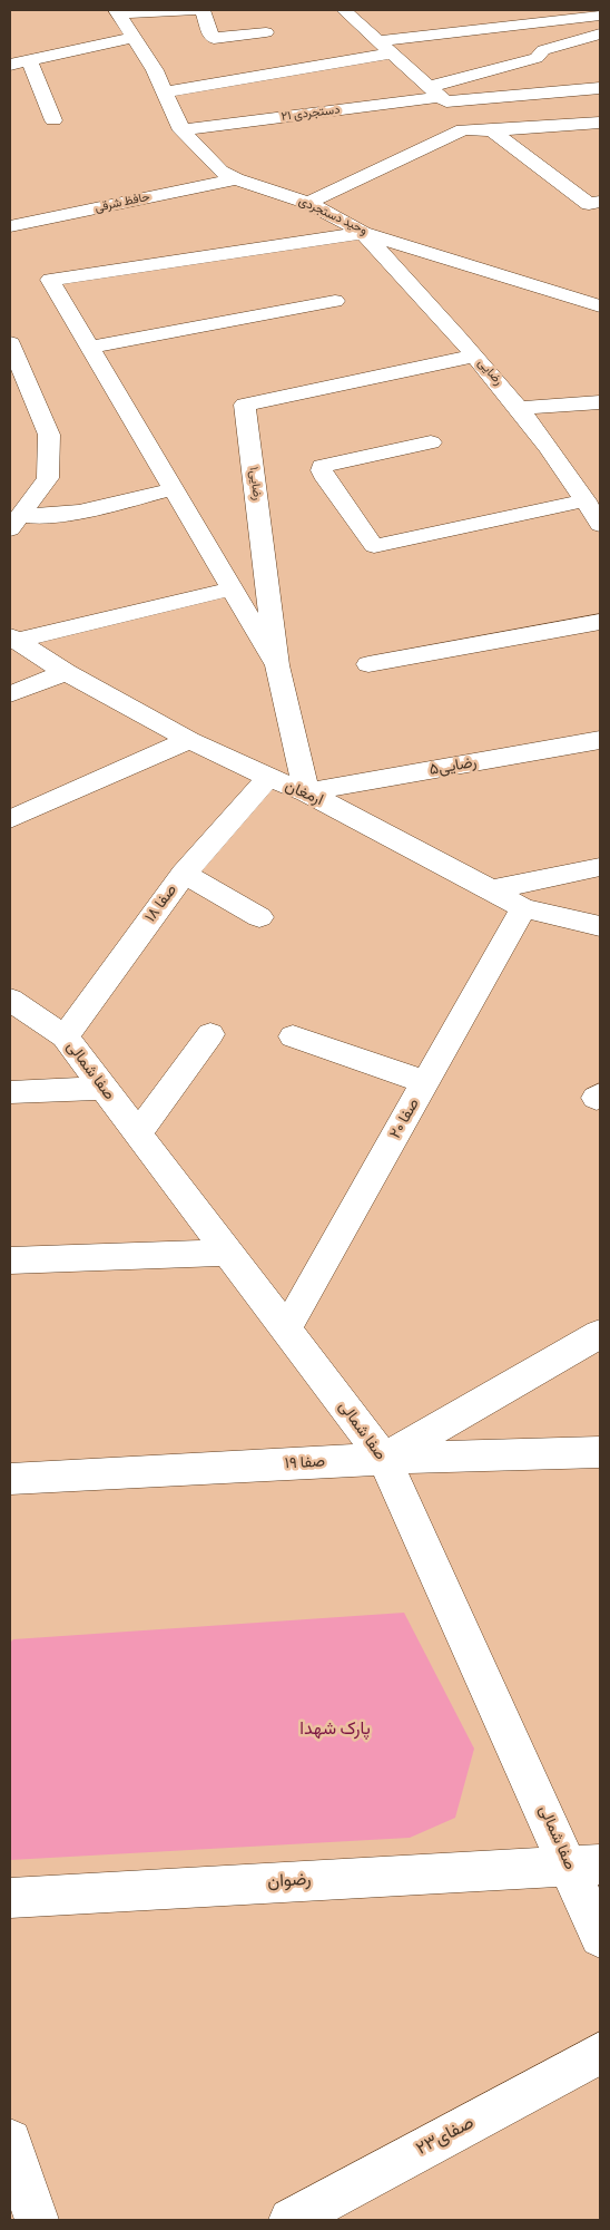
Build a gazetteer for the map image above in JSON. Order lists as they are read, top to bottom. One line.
{"streets":{"street":["دستجردی ۲۱","حافظ شرقی","وحید دستجردی","رضایی","رضایی۱","رضایی۵","ارمغان","صفا ۱۸","صفا شمالی","صفا ۲۰","صفا ۱۹","رضوان","صفای۲۳"]},"crossings":[["دستجردی ۲۱","وحید دستجردی"],["حافظ شرقی","وحید دستجردی"],["وحید دستجردی","رضایی"],["رضایی","رضایی۱"],["رضایی۱","رضایی۵"],["رضایی۱","ارمغان"],["رضایی۵","ارمغان"],["ارمغان","صفا ۱۸"],["ارمغان","صفا ۲۰"],["صفا ۱۸","صفا شمالی"],["صفا شمالی","صفا ۲۰"],["صفا شمالی","صفا ۱۹"],["صفا شمالی","رضوان"]],"parks":["پارک شهدا"]}
